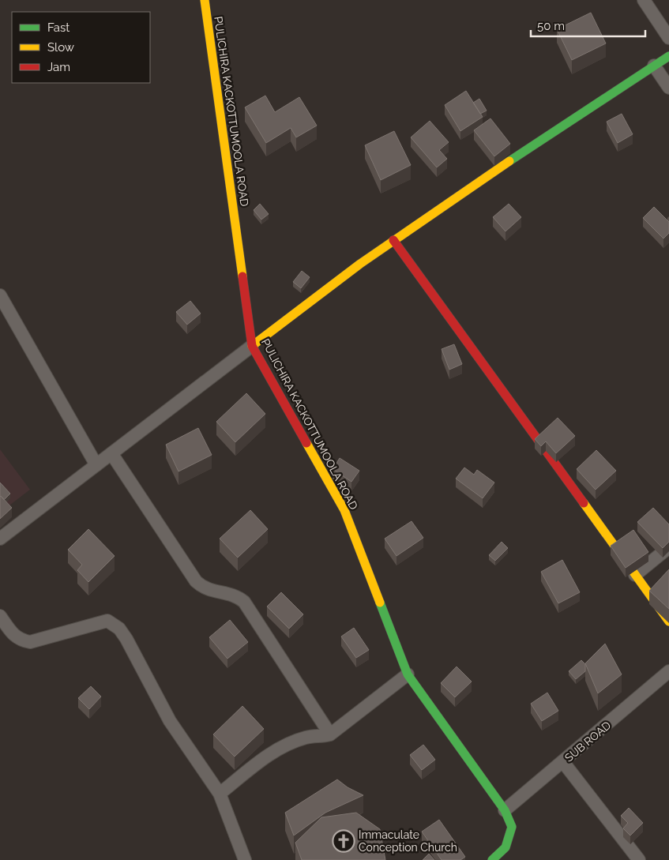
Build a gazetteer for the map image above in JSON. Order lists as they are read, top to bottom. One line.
{"streets":{"street":["PULICHIRA KACKOTTUMOOLA ROAD","SUB ROAD"]},"crossings":[["PULICHIRA KACKOTTUMOOLA ROAD","SUB ROAD"]],"places":{"church":["Immaculate Conception Church"]},"legend":["Fast","Slow","Jam"],"scale_bar":"50 m"}
